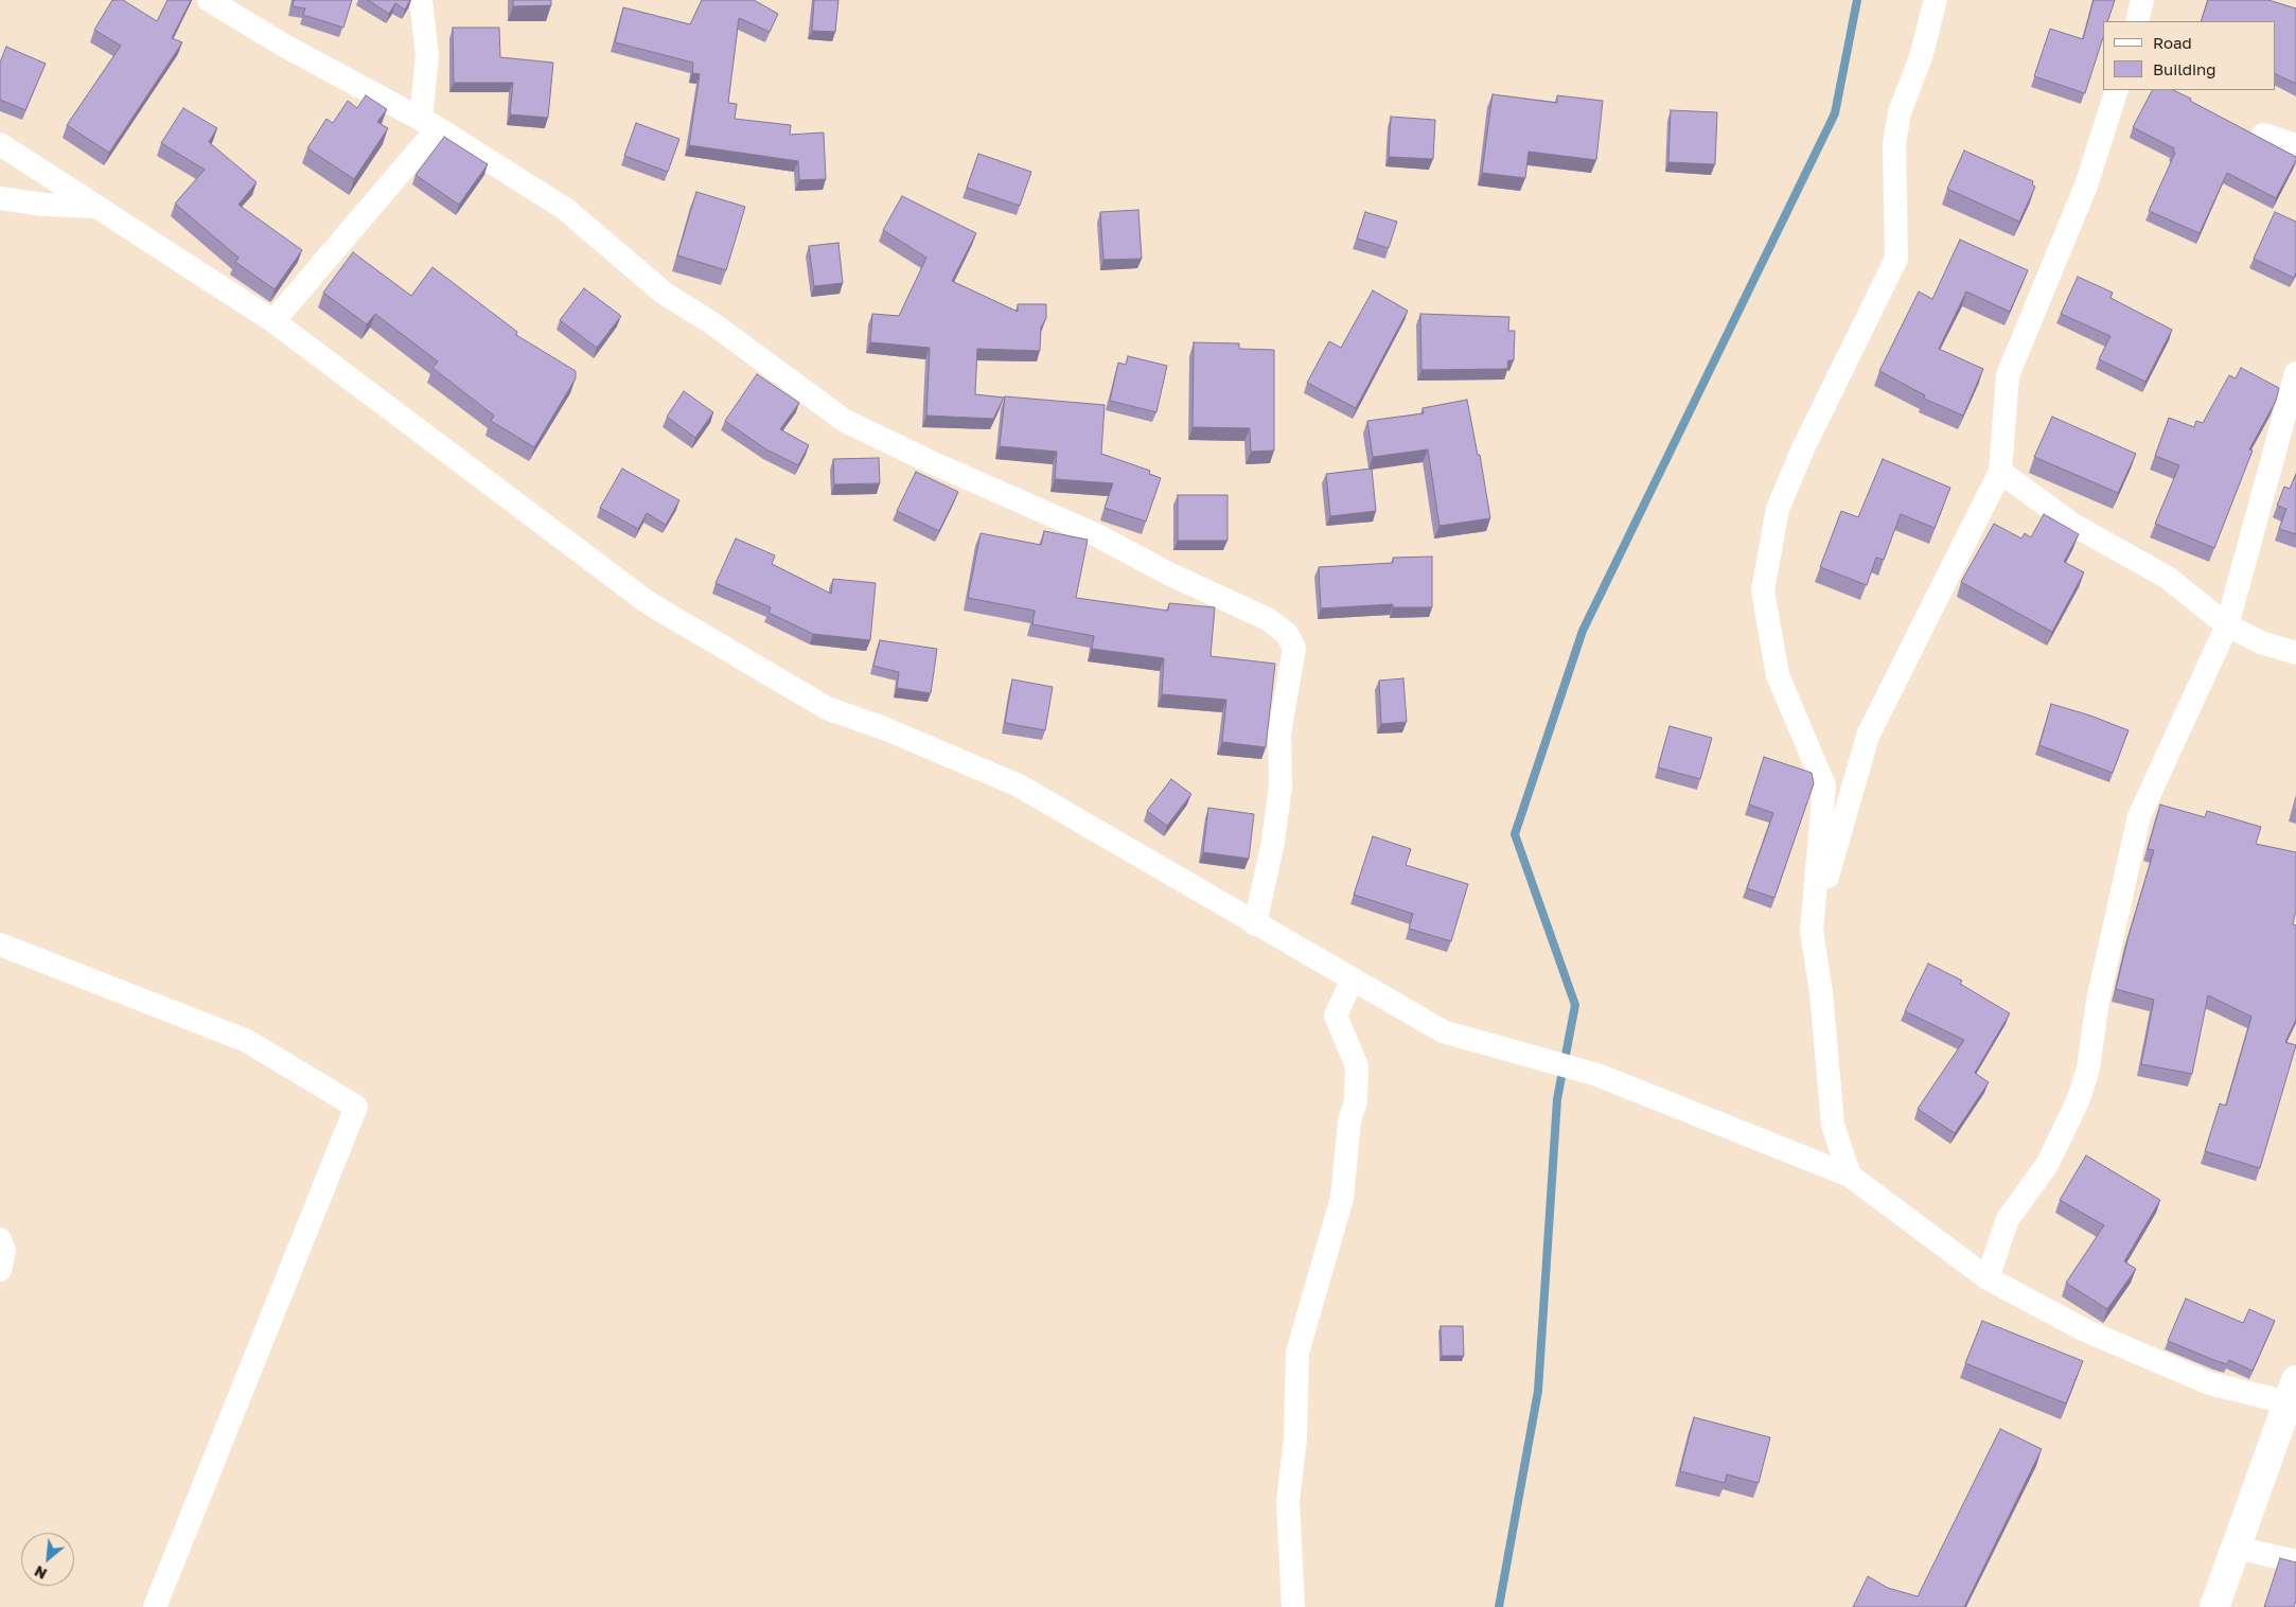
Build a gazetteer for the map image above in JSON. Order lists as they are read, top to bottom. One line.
{"legend":["Road","Building"],"north":"bottom left"}
